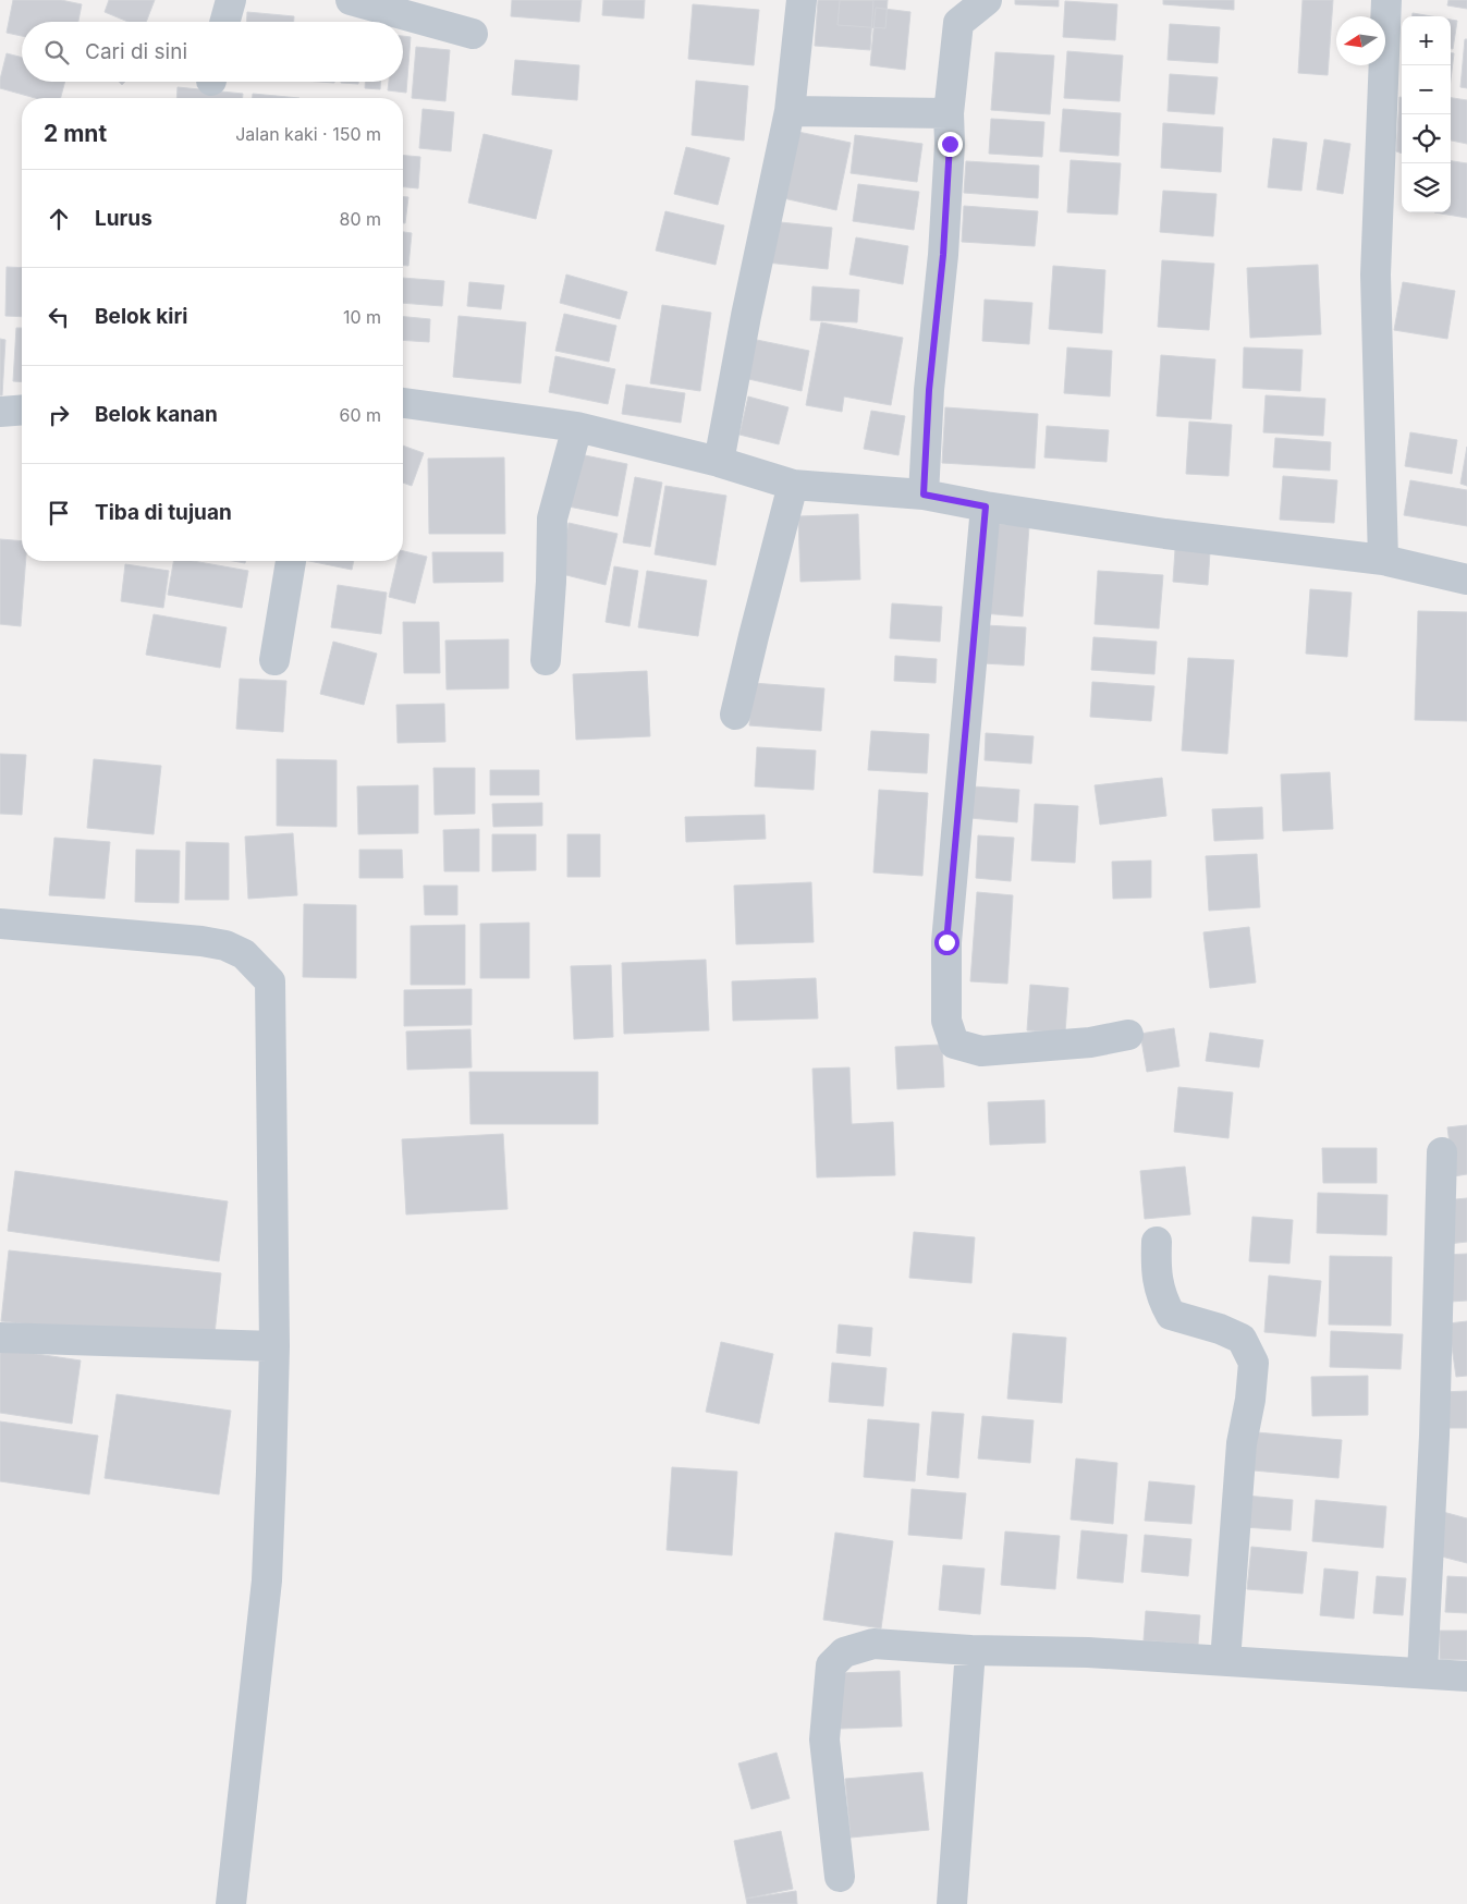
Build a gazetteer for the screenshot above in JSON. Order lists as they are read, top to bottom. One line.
{"north":"left","page":{"map_buttons":["+","−"],"search":"Cari di sini","heading":["2 mnt","Jalan kaki · 150 m"],"list":[["Lurus","80 m"],["Belok kiri","10 m"],["Belok kanan","60 m"],"Tiba di tujuan"]}}
